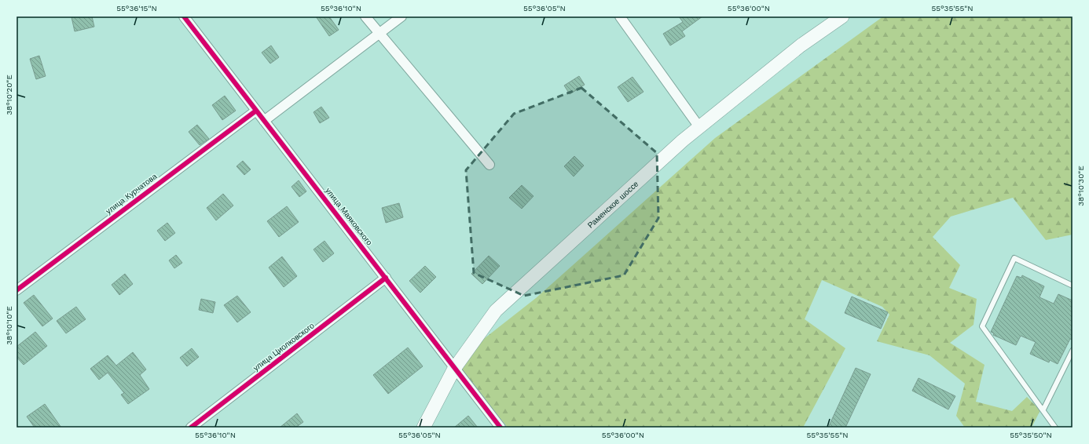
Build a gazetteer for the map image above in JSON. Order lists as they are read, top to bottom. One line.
{"streets":{"main road":["Раменское шоссе"],"street":["улица Курчатова","улица Маяковского","улица Циолковского"]},"crossings":[["улица Курчатова","улица Маяковского"],["Раменское шоссе","улица Маяковского"],["улица Маяковского","улица Циолковского"]],"coordinates":["55°36'15\"N","55°36'10\"N","55°36'05\"N","55°36'00\"N","55°35'55\"N","38°10'20\"E","38°10'30\"E","38°10'10\"E","55°35'50\"N"]}
